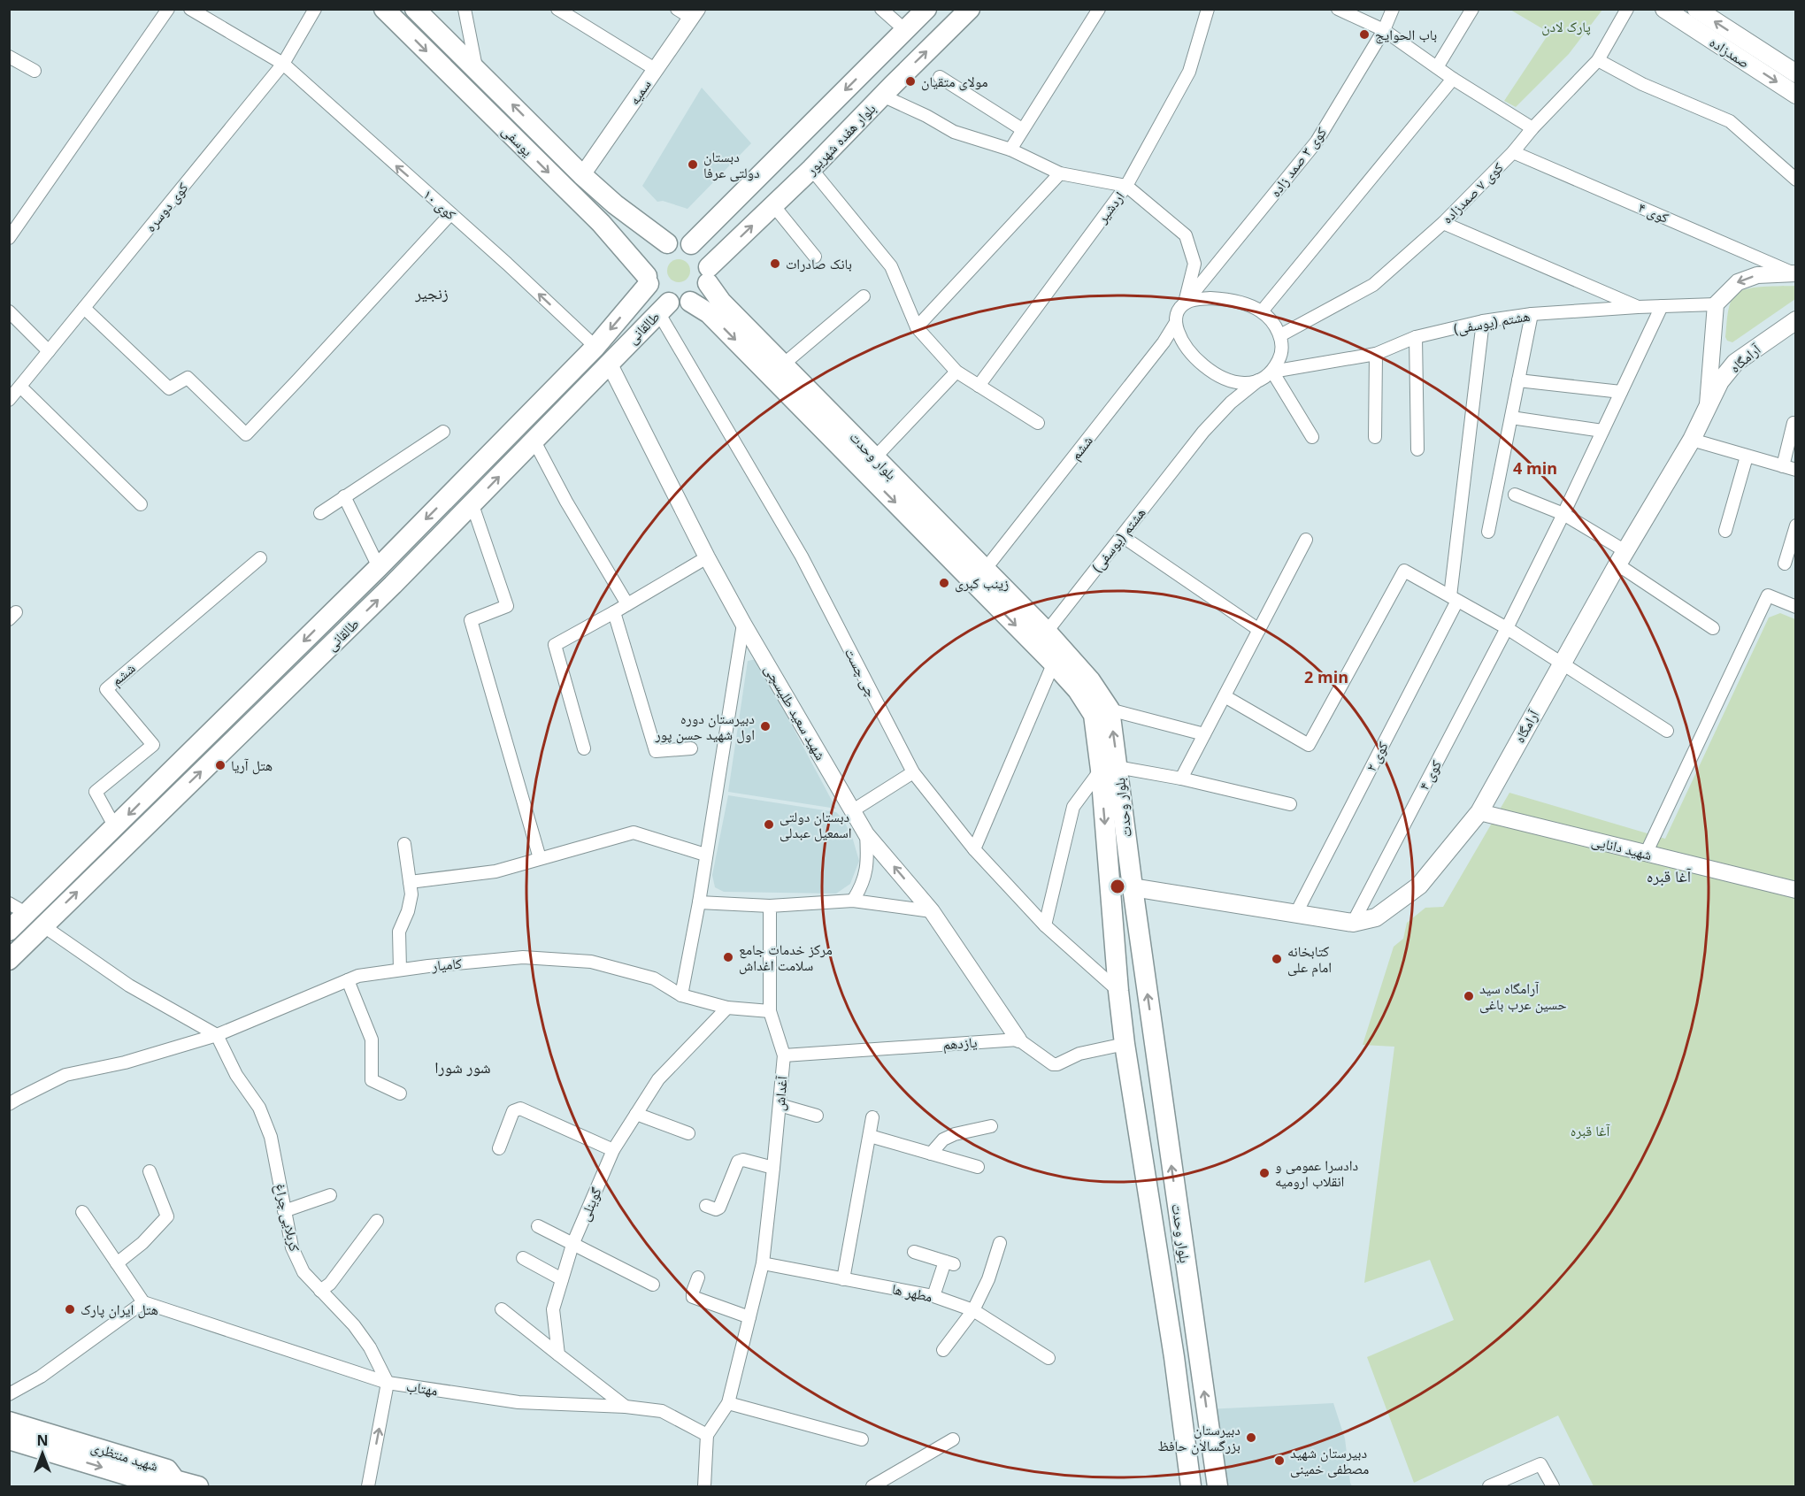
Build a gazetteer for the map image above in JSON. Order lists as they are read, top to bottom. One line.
{"streets":{"main road":["صمدزاده","بلوار هفده شهریور","یوسفی","طالقانی","آرامگاه","بلوار وحدت","شهید منتظری"],"street":["سمیه","کوی ۳ صمد زاده","کوی ۷ صمدزاده","کوی ۱۰","کوی دوسره","اردشیر","کوی ۴","هشتم (یوسفی)","ششم","چی چست","شهید سعید طلیسچی","کوی ۲","شهید دانایی","کامیار","یازدهم","آغداش","گوینلی","کربلایی چراغ","مطهر ها","مهتاب"]},"crossings":[["سمیه","یوسفی"],["بلوار هفده شهریور","یوسفی"],["بلوار هفده شهریور","طالقانی"],["بلوار هفده شهریور","بلوار وحدت"],["بلوار هفده شهریور","چی چست"],["یوسفی","طالقانی"],["یوسفی","بلوار وحدت"],["یوسفی","چی چست"],["کوی ۳ صمد زاده","کوی ۷ صمدزاده"],["کوی ۳ صمد زاده","هشتم (یوسفی)"],["کوی ۳ صمد زاده","ششم"],["کوی ۷ صمدزاده","کوی ۴"],["کوی ۷ صمدزاده","هشتم (یوسفی)"],["کوی ۷ صمدزاده","ششم"],["کوی ۱۰","کوی دوسره"],["کوی ۱۰","طالقانی"],["کوی ۴","هشتم (یوسفی)"],["کوی ۴","آرامگاه"],["هشتم (یوسفی)","ششم"],["هشتم (یوسفی)","بلوار وحدت"],["طالقانی","ششم"],["طالقانی","بلوار وحدت"],["طالقانی","چی چست"],["طالقانی","شهید سعید طلیسچی"],["آرامگاه","بلوار وحدت"],["آرامگاه","کوی ۲"],["آرامگاه","شهید دانایی"],["ششم","بلوار وحدت"],["بلوار وحدت","چی چست"],["شهید سعید طلیسچی","یازدهم"],["کامیار","آغداش"],["کامیار","گوینلی"],["کامیار","کربلایی چراغ"],["یازدهم","آغداش"],["آغداش","مطهر ها"],["آغداش","مهتاب"],["کربلایی چراغ","مهتاب"]],"one_way":["کوی ۱۰"],"districts":["زنجیر","آغا قبره","شور شورا"],"parks":["پارک لادن","آغا قبره"],"places":["باب الحوایج","مولای متقیان","دبستان دولتی عرفا","بانک صادرات","زینب کبری","دبیرستان دوره اول شهید حسن پور","هتل آریا","دبستان دولتی اسمعیل عبدلی","مرکز خدمات جامع سلامت اغداش","کتابخانه امام علی","آرامگاه سید حسین عرب باغی","دادسرا عمومی و انقلاب ارومیه","هتل ایران پارک","دبیرستان بزرگسالان حافظ","دبیرستان شهید مصطفی خمینی"],"north":"top","rings":["4 min","2 min"]}
